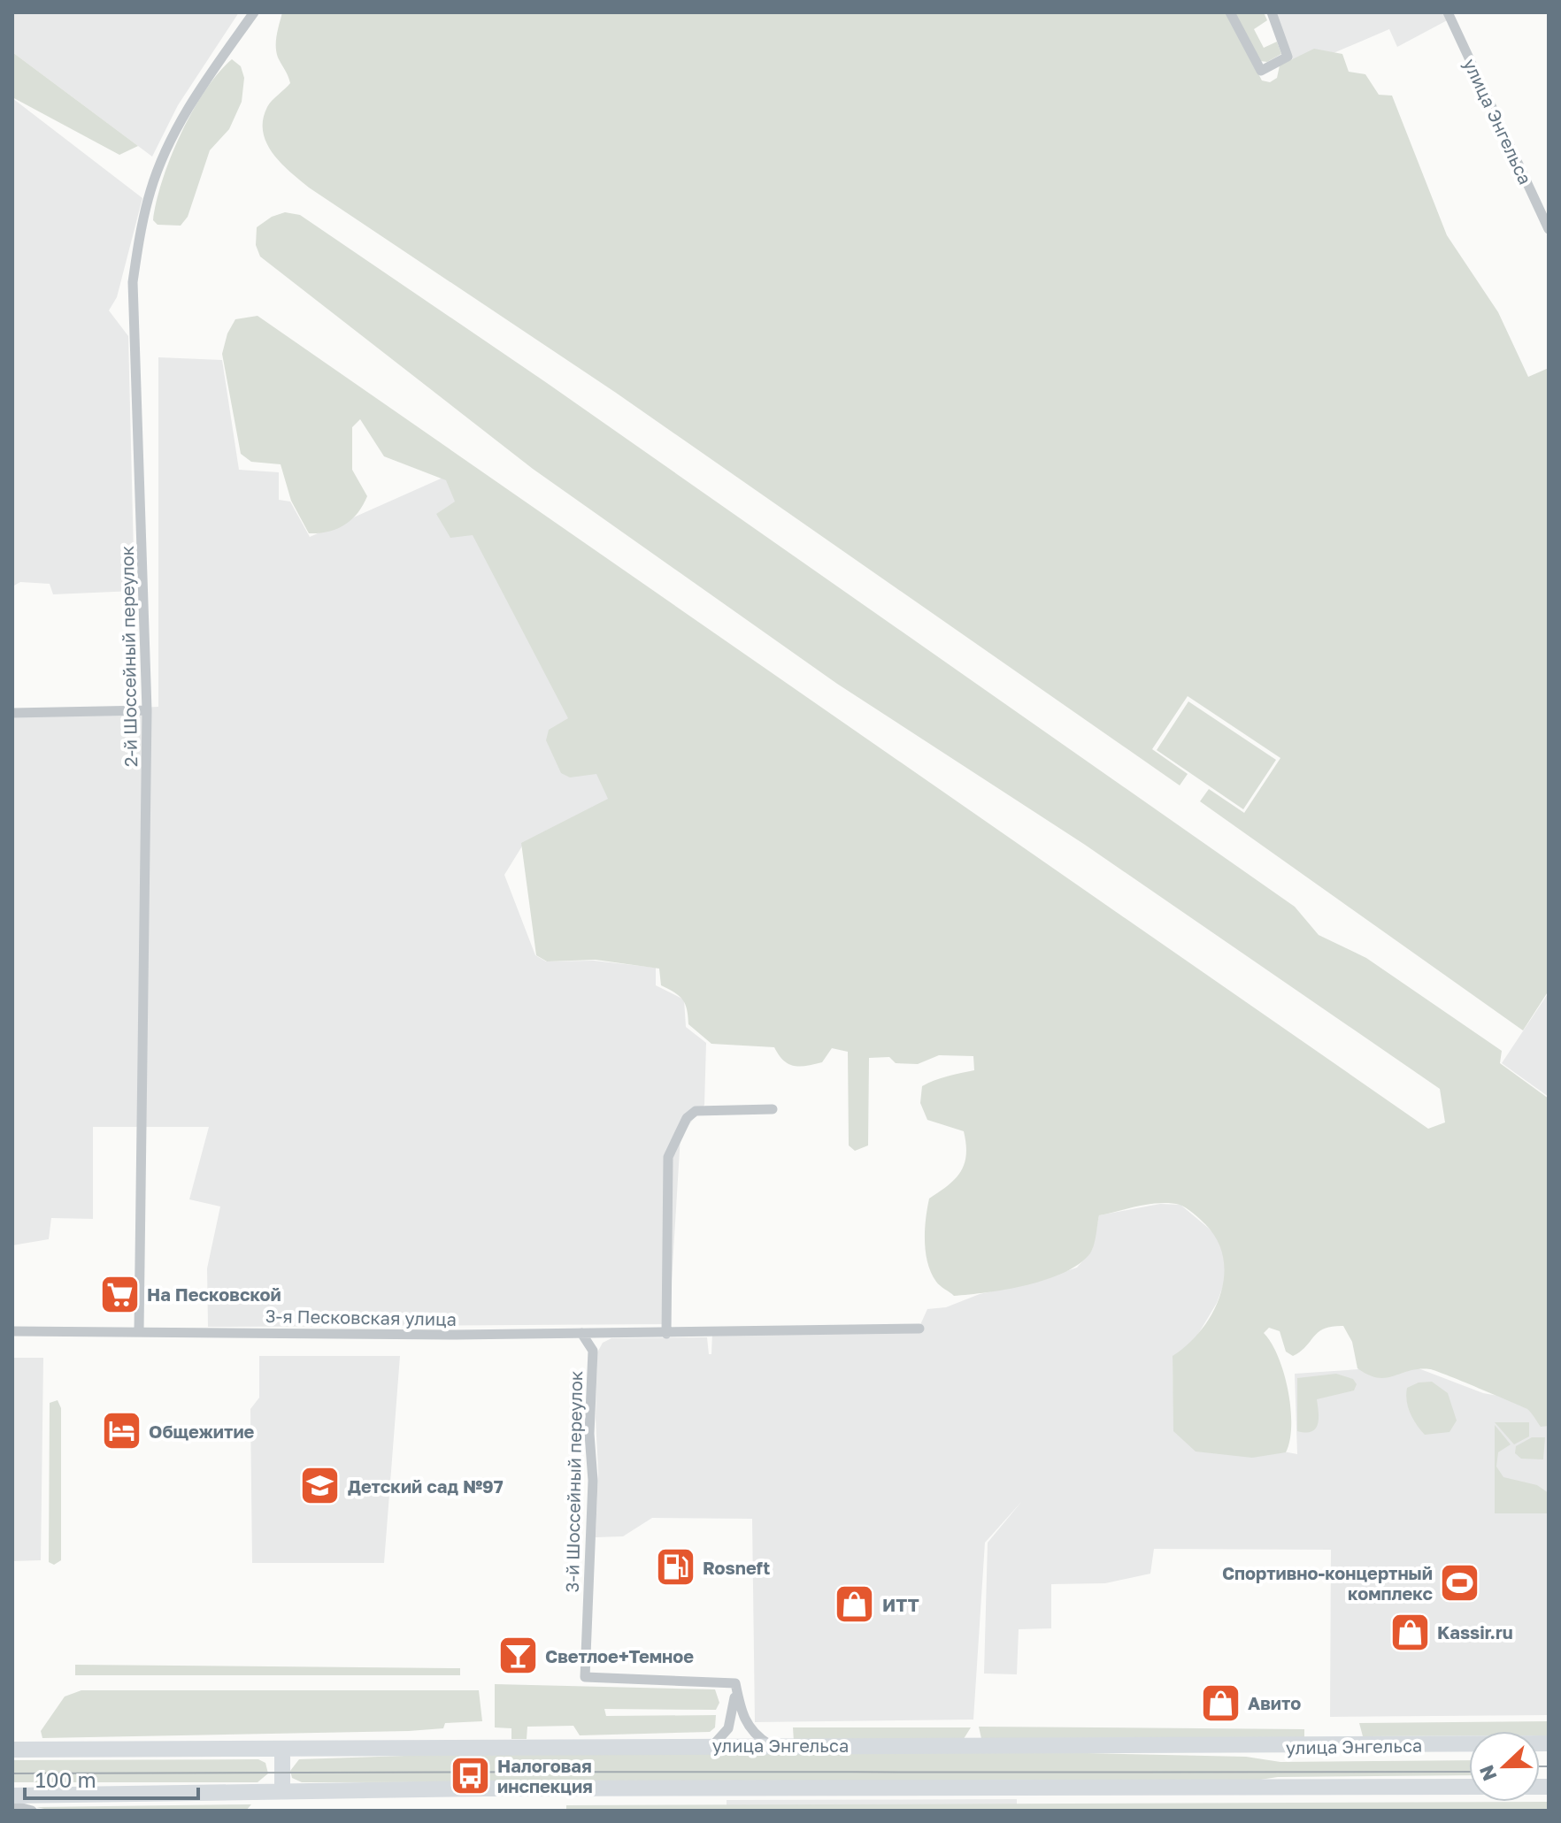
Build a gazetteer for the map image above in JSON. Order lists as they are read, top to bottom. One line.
{"streets":{"main road":["улица Энгельса"],"street":["2-й Шоссейный переулок","3-я Песковская улица","3-й Шоссейный переулок"]},"crossings":[["2-й Шоссейный переулок","3-я Песковская улица"],["3-я Песковская улица","3-й Шоссейный переулок"]],"places":{"supermarket":["На Песковской"],"hotel":["Общежитие"],"school or university":["Детский сад №97"],"fuel station":["Rosneft"],"sports":["Спортивно-концертный комплекс"],"shop":["ИТТ","Kassir.ru","Авито"],"bar":["Светлое+Темное"],"bus stop":["Налоговая инспекция"]},"scale_bar":"100 m","north":"left"}
